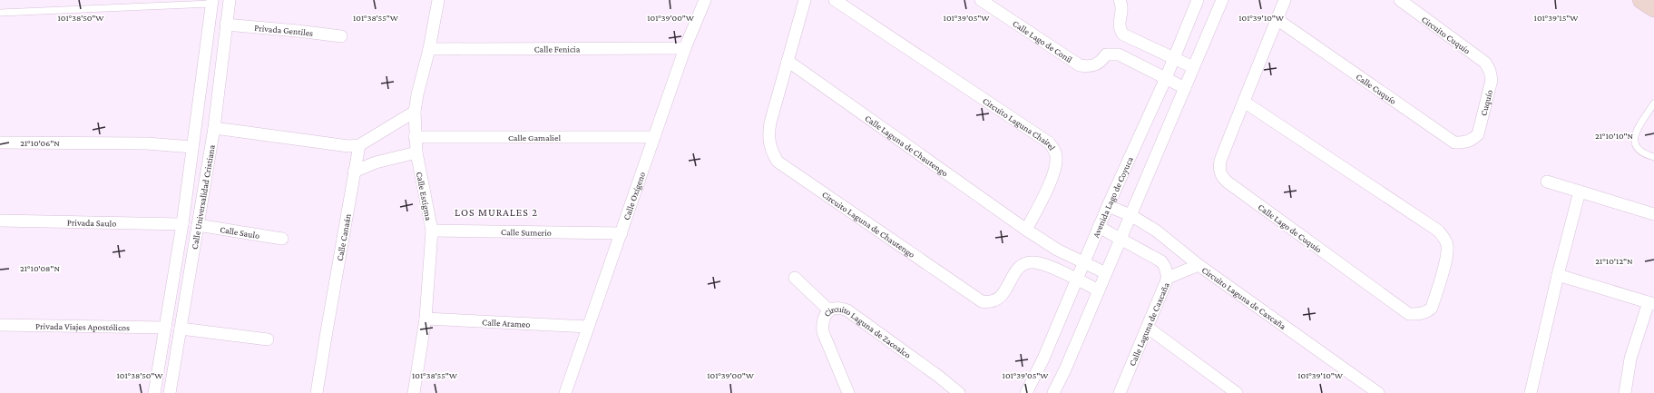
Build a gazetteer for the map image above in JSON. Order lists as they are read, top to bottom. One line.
{"streets":{"street":["Privada Gentiles","Circuito Cuquío","Calle Lago de Conil","Calle Fenicia","Calle Cuquío","Cuquío","Circuito Laguna Chairel","Calle Gamaliel","Calle Laguna de Chautengo","Calle Estigma","Calle Oxígeno","Calle Universalidad Cristiana","Avenida Lago de Coyuca","Privada Saulo","Circuito Laguna de Chautengo","Calle Lago de Cuquío","Calle Saulo","Calle Sumerio","Calle Canaán","Circuito Laguna de Caxcaña","Calle Arameo","Calle Laguna de Caxcaña","Privada Viajes Apostólicos","Circuito Laguna de Zacoalco"]},"crossings":[["Privada Gentiles","Calle Universalidad Cristiana"],["Circuito Cuquío","Cuquío"],["Calle Lago de Conil","Avenida Lago de Coyuca"],["Calle Fenicia","Calle Estigma"],["Calle Fenicia","Calle Oxígeno"],["Calle Cuquío","Cuquío"],["Calle Cuquío","Calle Lago de Cuquío"],["Circuito Laguna Chairel","Calle Laguna de Chautengo"],["Calle Gamaliel","Calle Estigma"],["Calle Gamaliel","Calle Oxígeno"],["Calle Laguna de Chautengo","Circuito Laguna de Chautengo"],["Calle Estigma","Calle Sumerio"],["Calle Estigma","Calle Arameo"],["Calle Oxígeno","Calle Sumerio"],["Calle Oxígeno","Calle Arameo"],["Calle Universalidad Cristiana","Privada Saulo"],["Calle Universalidad Cristiana","Calle Saulo"],["Calle Universalidad Cristiana","Privada Viajes Apostólicos"],["Avenida Lago de Coyuca","Circuito Laguna de Chautengo"],["Avenida Lago de Coyuca","Circuito Laguna de Caxcaña"],["Avenida Lago de Coyuca","Calle Laguna de Caxcaña"]],"districts":["LOS MURALES 2"],"coordinates":["101°38'50\"W","101°38'55\"W","101°39'00\"W","101°39'05\"W","101°39'10\"W","101°39'15\"W","21°10'10\"N","21°10'06\"N","21°10'12\"N","21°10'08\"N"]}
